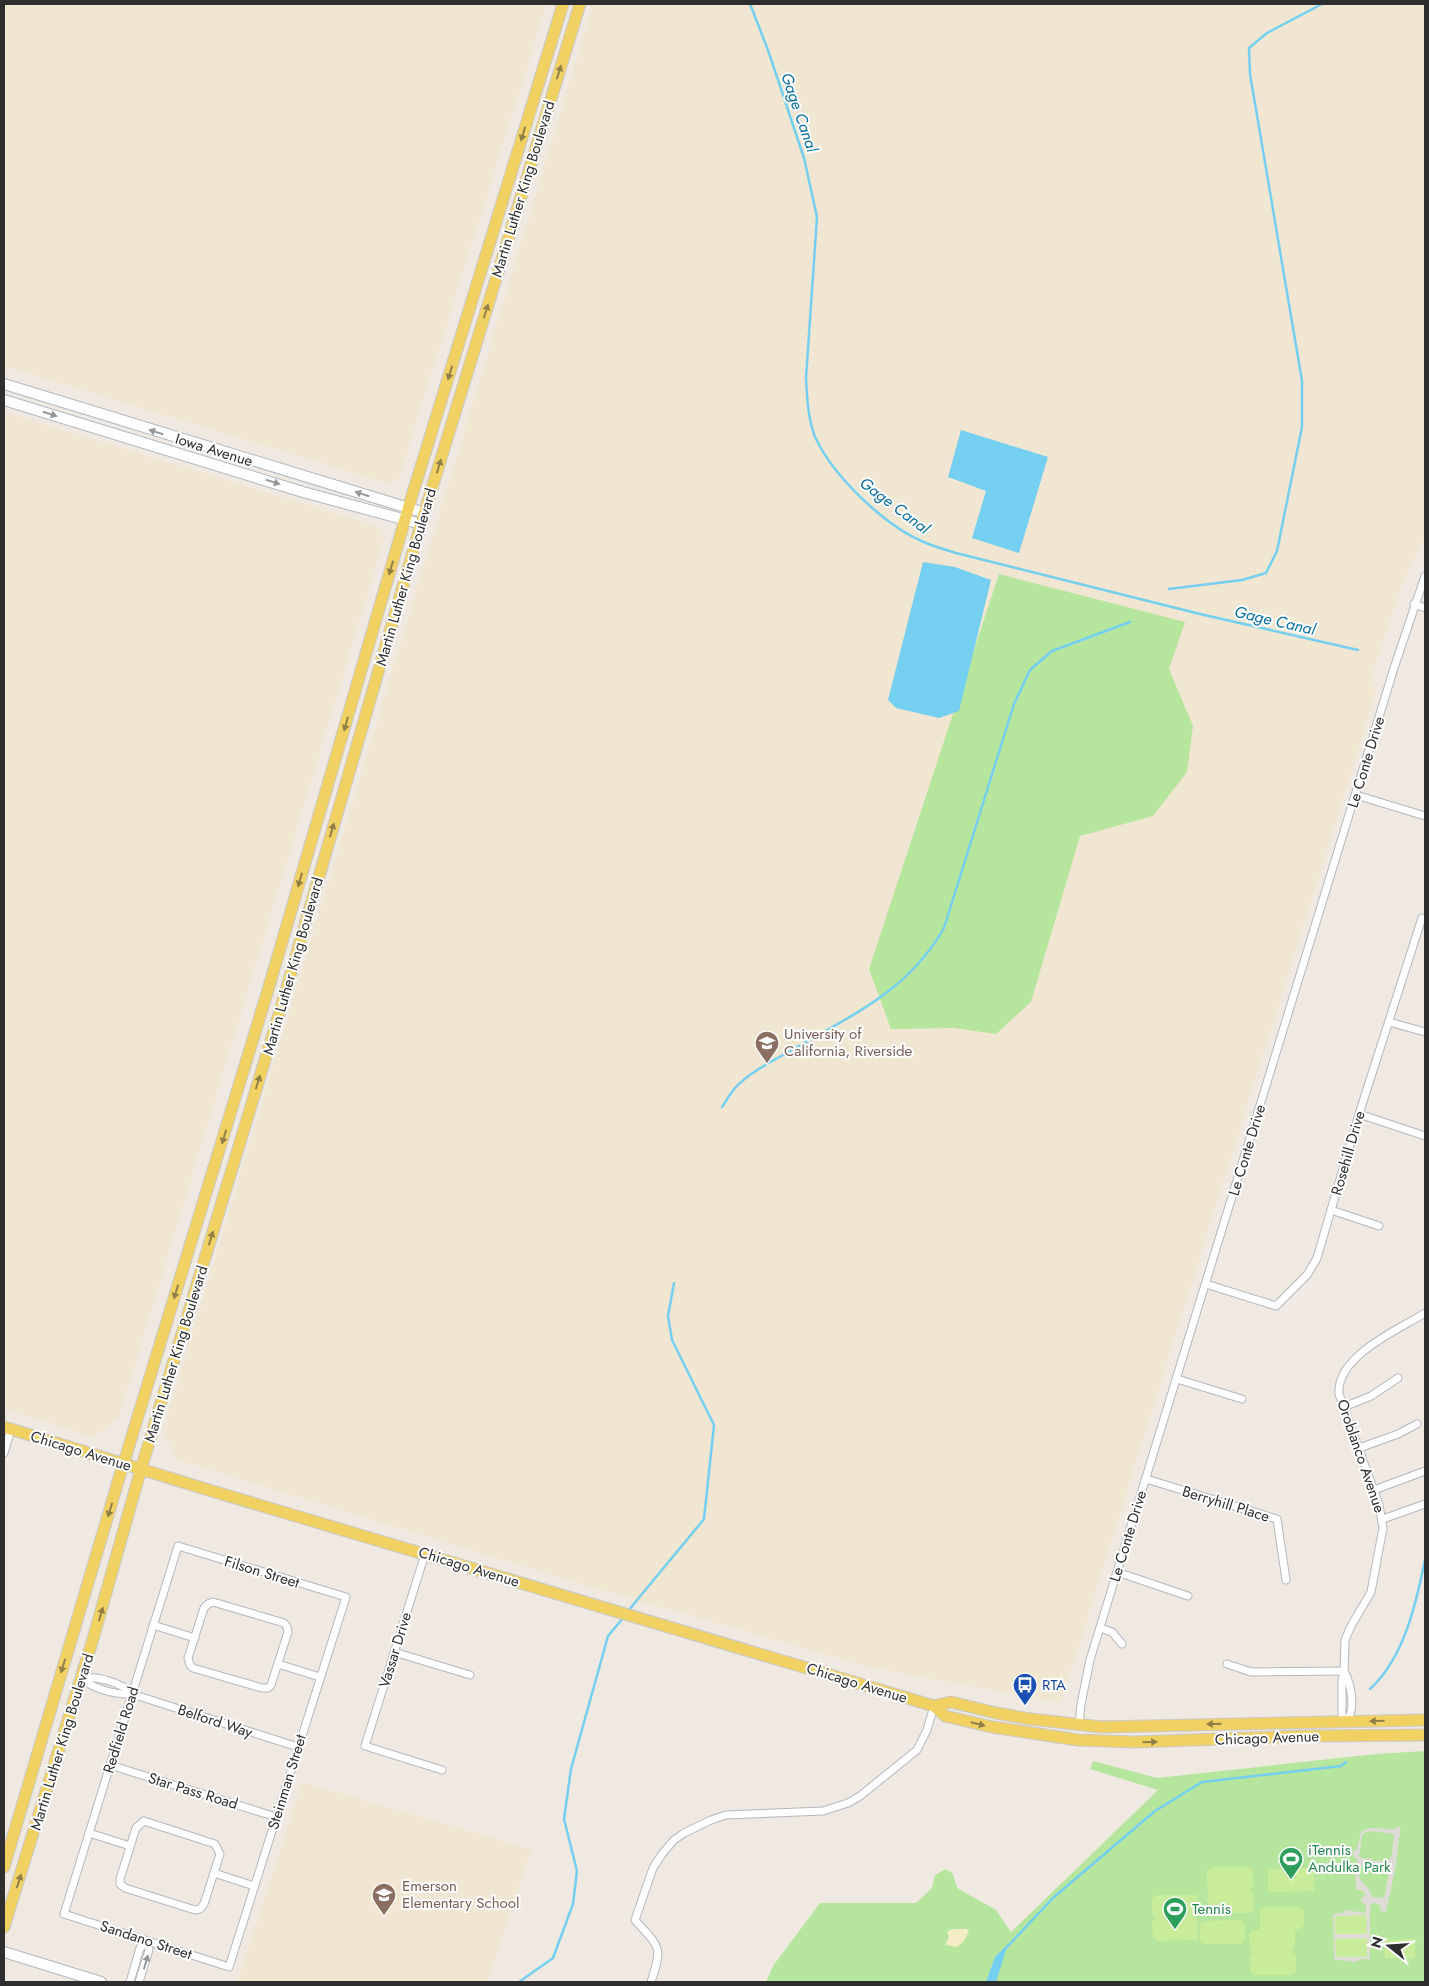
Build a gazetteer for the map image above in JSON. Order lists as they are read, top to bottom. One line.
{"streets":{"main road":["Martin Luther King Boulevard","Chicago Avenue"],"street":["Iowa Avenue","Le Conte Drive","Rosehill Drive","Oroblanco Avenue","Berryhill Place","Filson Street","Vassar Drive","Belford Way","Redfield Road","Steinman Street","Star Pass Road","Sandano Street"]},"crossings":[["Martin Luther King Boulevard","Iowa Avenue"],["Martin Luther King Boulevard","Chicago Avenue"],["Martin Luther King Boulevard","Belford Way"],["Le Conte Drive","Rosehill Drive"],["Le Conte Drive","Chicago Avenue"],["Le Conte Drive","Berryhill Place"],["Chicago Avenue","Oroblanco Avenue"],["Chicago Avenue","Vassar Drive"],["Filson Street","Redfield Road"],["Filson Street","Steinman Street"],["Belford Way","Redfield Road"],["Belford Way","Steinman Street"],["Redfield Road","Star Pass Road"],["Redfield Road","Sandano Street"],["Steinman Street","Star Pass Road"],["Steinman Street","Sandano Street"]],"water":["Gage Canal"],"places":{"school or university":["University of California, Riverside","Emerson Elementary School"],"bus stop":["RTA"],"sports":["iTennis Andulka Park","Tennis"]},"north":"left"}
